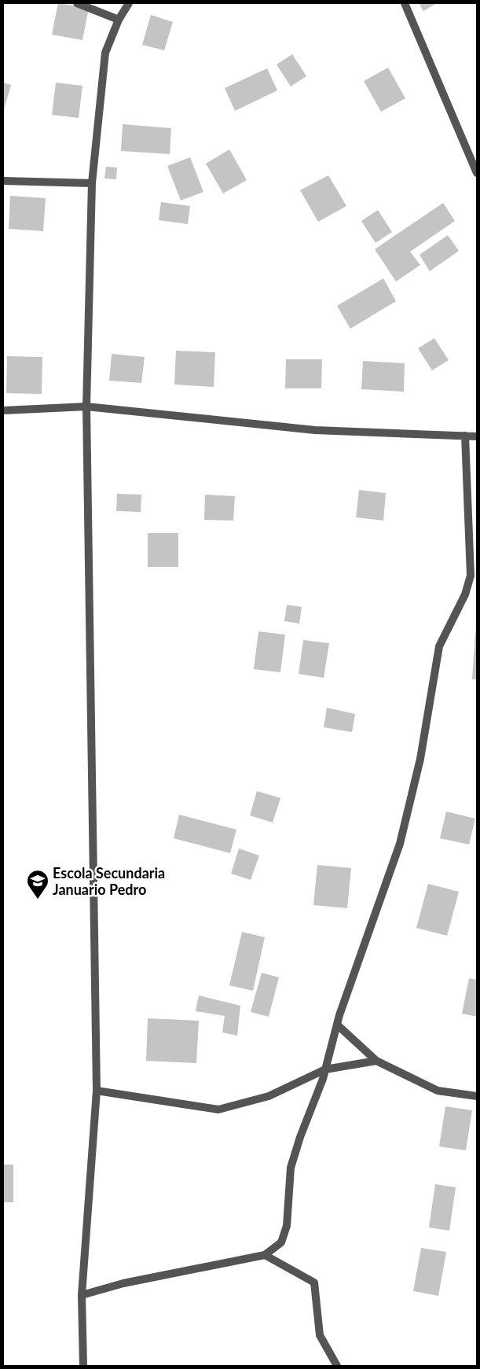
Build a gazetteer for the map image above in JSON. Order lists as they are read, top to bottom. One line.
{"places":{"school or university":["Escola Secundaria Januario Pedro"]}}
